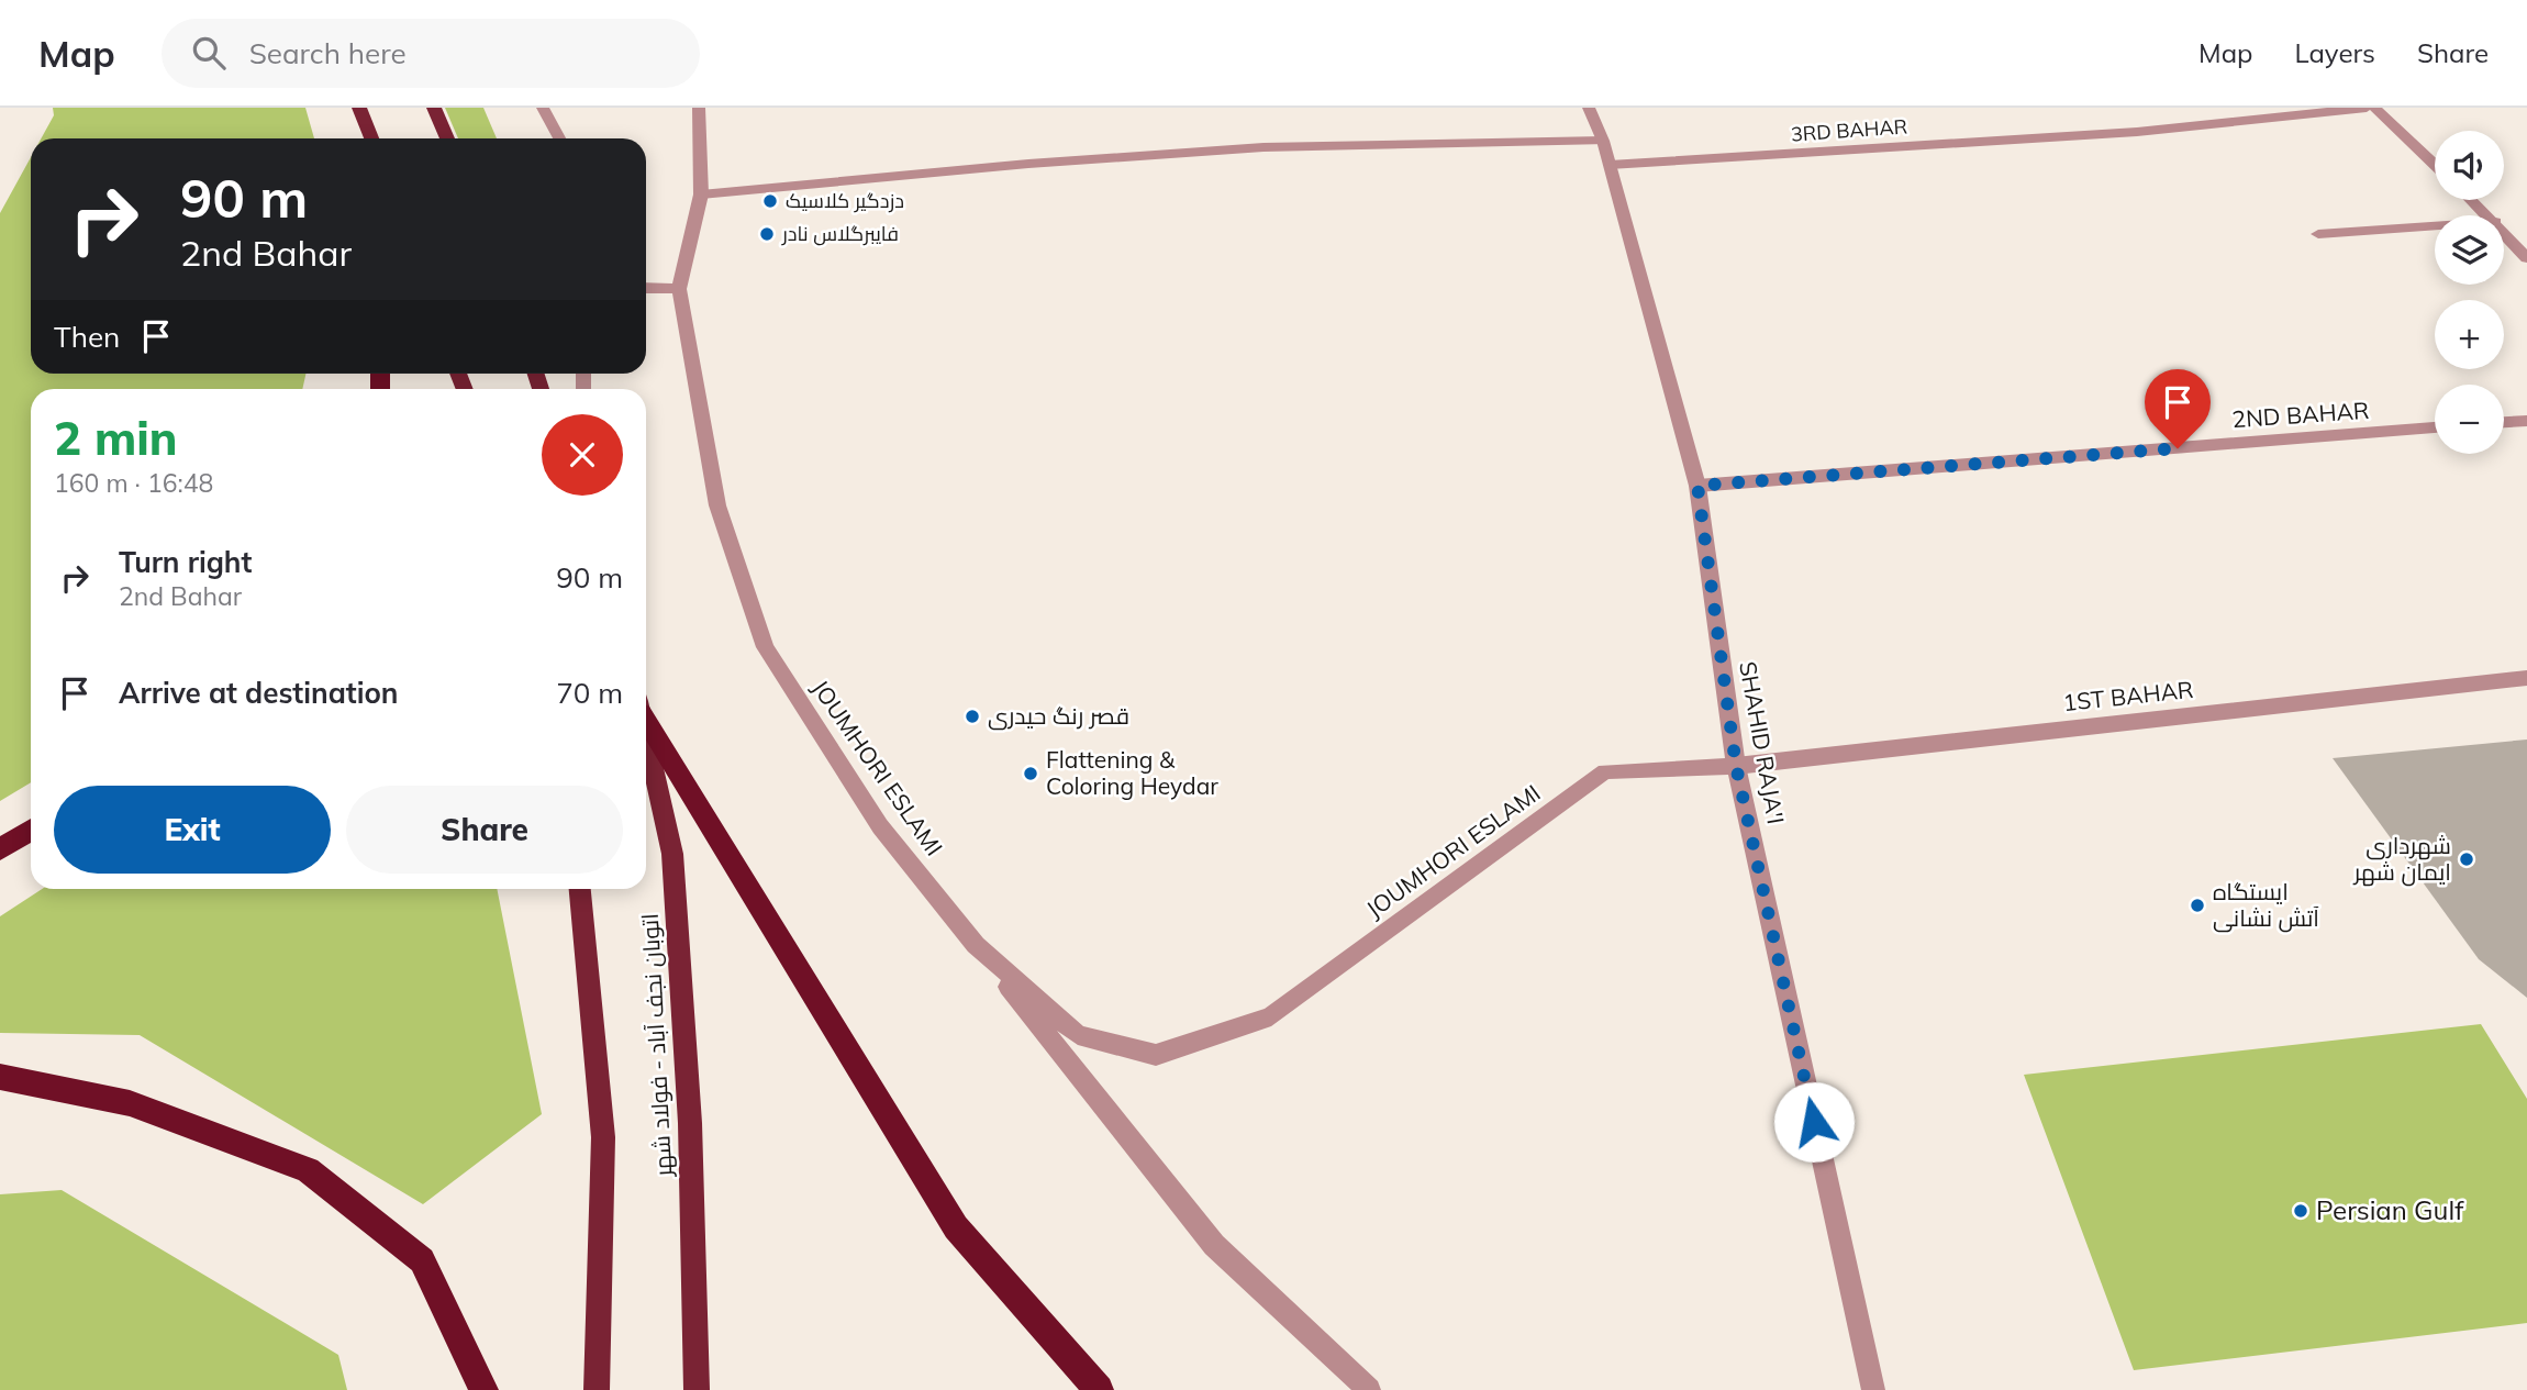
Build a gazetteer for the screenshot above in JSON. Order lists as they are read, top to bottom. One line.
{"streets":{"highway":["اتوبان نجف آباد - فولاد شهر"],"street":["3RD BAHAR","2ND BAHAR","1ST BAHAR","SHAHID RAJA'I","JOUMHORI ESLAMI"]},"crossings":[["3RD BAHAR","SHAHID RAJA'I"],["2ND BAHAR","SHAHID RAJA'I"],["1ST BAHAR","SHAHID RAJA'I"],["1ST BAHAR","JOUMHORI ESLAMI"],["SHAHID RAJA'I","JOUMHORI ESLAMI"]],"places":["دزدگیر کلاسیک","فایبرگلاس نادر","قصر رنگ حیدری","Flattening & Coloring Heydar","شهرداری ایمان شهر","ایستگاه آتش نشانی","Persian Gulf"],"page":{"header":"Map","search":"Search here","nav":["Map","Layers","Share"],"map_buttons":["+","−"],"turn":["90 m","2nd Bahar"],"then":"Then","heading":["2 min","160 m · 16:48"],"list":[{"name":"Turn right","note":"2nd Bahar","value":"90 m"},{"name":"Arrive at destination","value":"70 m"}],"buttons":["Exit","Share"]}}
